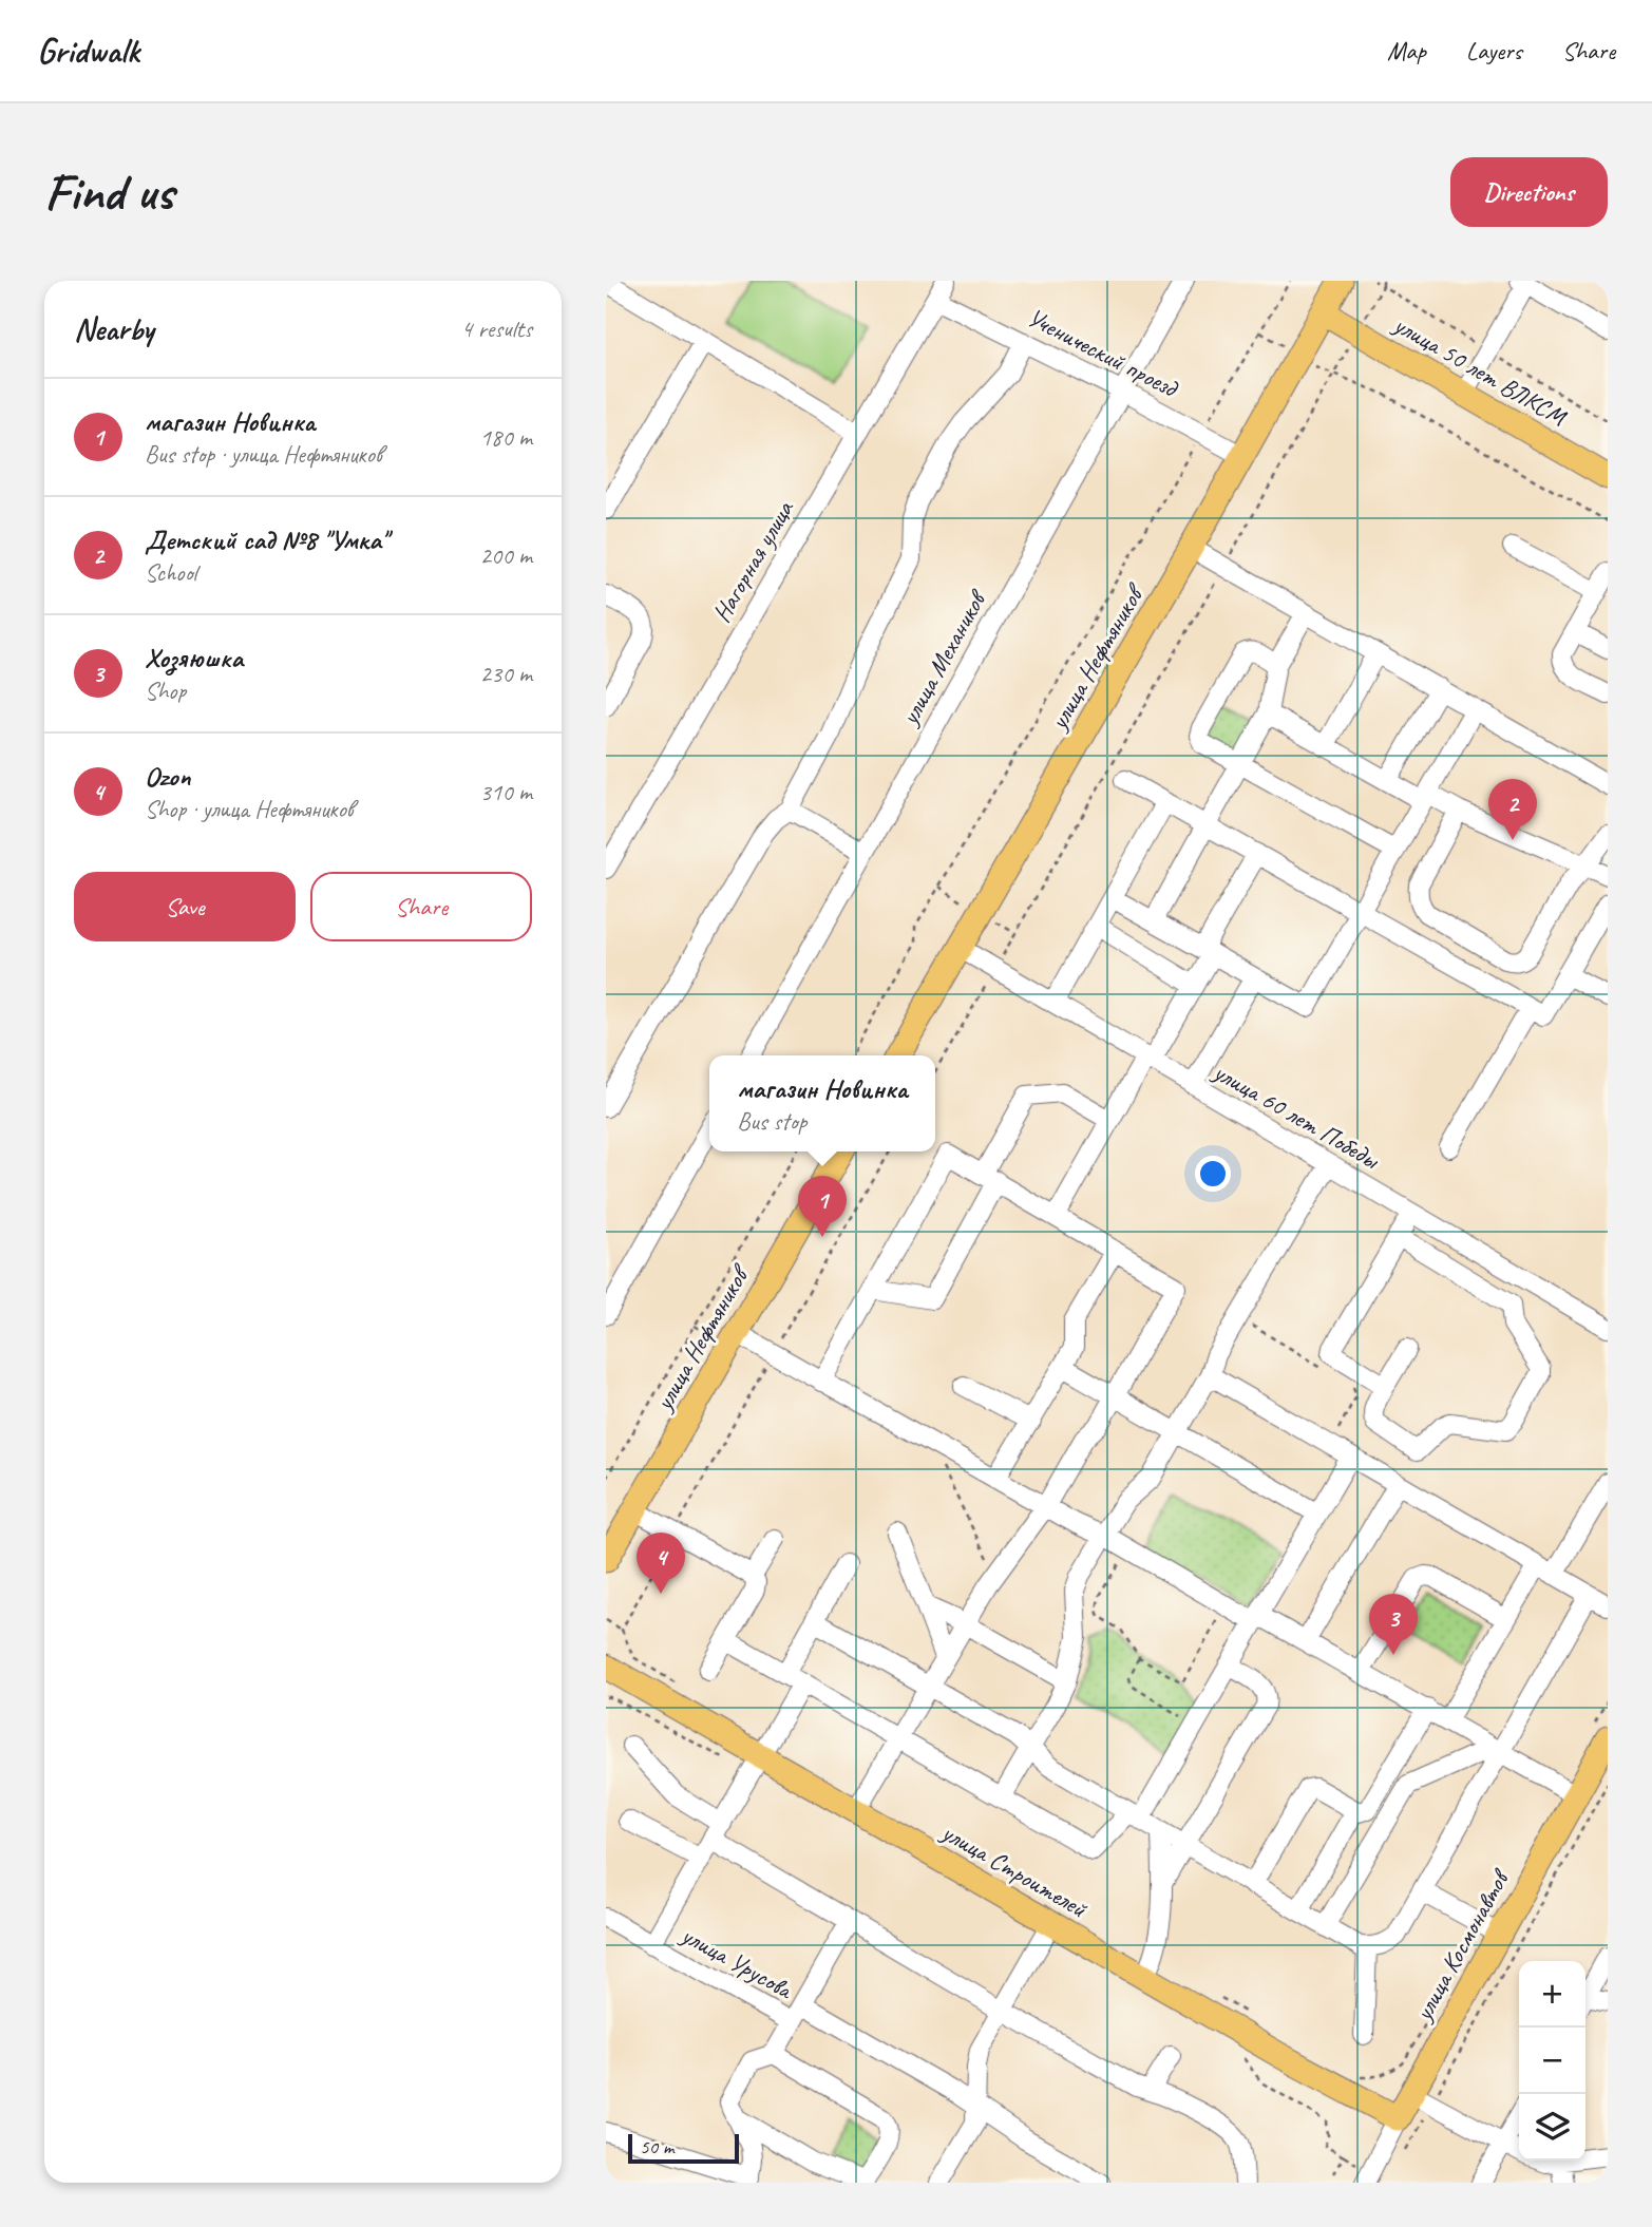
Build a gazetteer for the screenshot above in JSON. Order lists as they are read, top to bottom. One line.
{"streets":{"main road":["улица 50 лет ВЛКСМ","улица Нефтяников","улица Строителей","улица Космонавтов"],"street":["Ученический проезд","Нагорная улица","улица Механиков","улица 60 лет Победы","улица Урусова"]},"crossings":[["Ученический проезд","Нагорная улица"],["Ученический проезд","улица Механиков"],["Ученический проезд","улица Нефтяников"],["улица 50 лет ВЛКСМ","улица Нефтяников"],["улица Нефтяников","улица 60 лет Победы"],["улица Строителей","улица Космонавтов"]],"scale_bar":"50 m","page":{"header":"Gridwalk","nav":["Map","Layers","Share"],"buttons":["Directions",["Save","Share"]],"title":"Find us","heading":["Nearby","4 results"],"list":[{"mark":"1","name":"магазин Новинка","note":"Bus stop · улица Нефтяников","value":"180 m"},{"mark":"2","name":"Детский сад №8 \"Умка\"","note":"School","value":"200 m"},{"mark":"3","name":"Хозяюшка","note":"Shop","value":"230 m"},{"mark":"4","name":"Ozon","note":"Shop · улица Нефтяников","value":"310 m"}],"pins":["2","1","4","3"],"popup":["магазин Новинка","Bus stop"],"map_buttons":["+","−"],"scale":"50 m"}}
